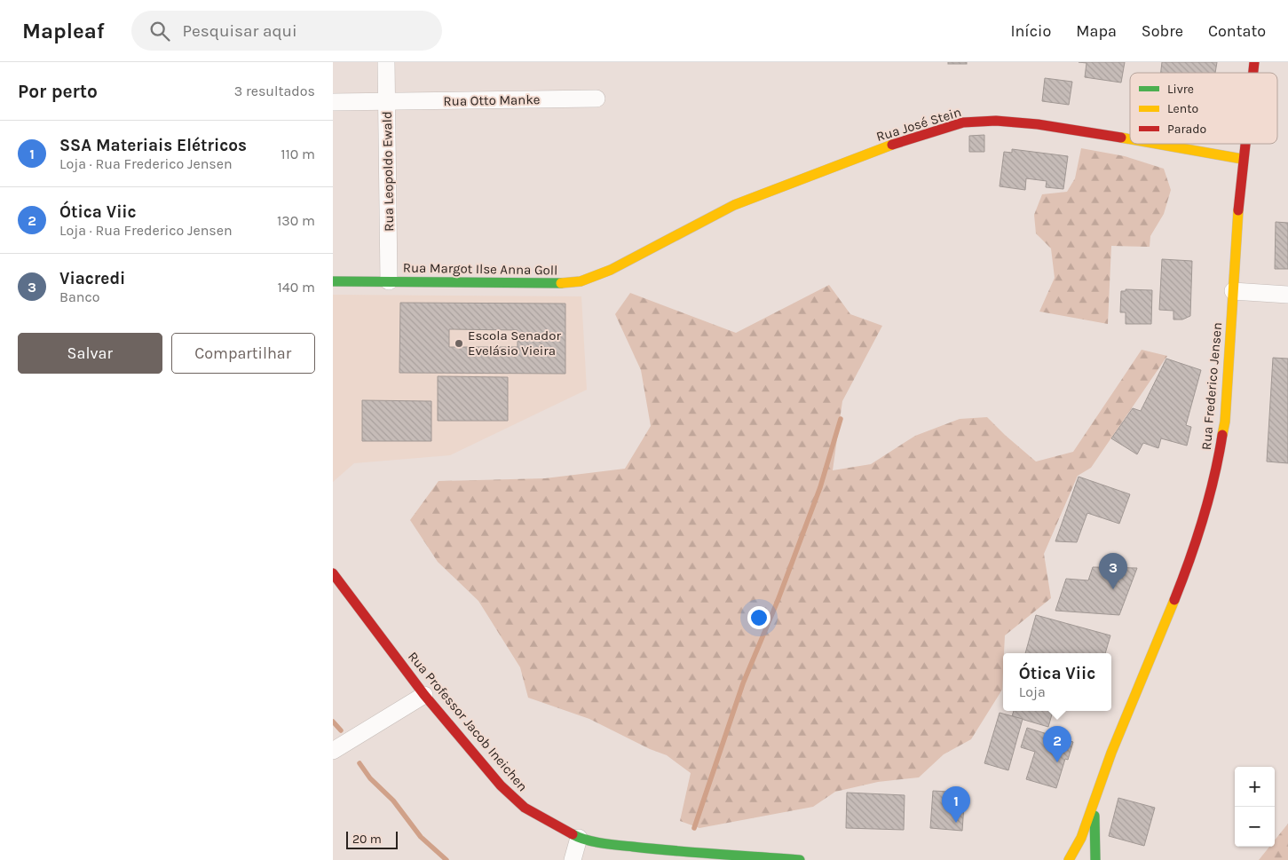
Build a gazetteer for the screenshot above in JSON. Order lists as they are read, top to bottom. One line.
{"streets":{"main road":["Rua José Stein","Rua Margot Ilse Anna Goll","Rua Frederico Jensen","Rua Professor Jacob Ineichen"],"street":["Rua Otto Manke","Rua Leopoldo Ewald"]},"crossings":[["Rua Otto Manke","Rua Leopoldo Ewald"],["Rua José Stein","Rua Margot Ilse Anna Goll"],["Rua José Stein","Rua Frederico Jensen"],["Rua Leopoldo Ewald","Rua Margot Ilse Anna Goll"]],"places":["Escola Senador Evelásio Vieira"],"legend":["Livre","Lento","Parado"],"scale_bar":"20 m","page":{"header":"Mapleaf","search":"Pesquisar aqui","nav":["Início","Mapa","Sobre","Contato"],"heading":["Por perto","3 resultados"],"list":[{"mark":"1","name":"SSA Materiais Elétricos","note":"Loja · Rua Frederico Jensen","value":"110 m"},{"mark":"2","name":"Ótica Viic","note":"Loja · Rua Frederico Jensen","value":"130 m"},{"mark":"3","name":"Viacredi","note":"Banco","value":"140 m"}],"buttons":["Salvar","Compartilhar"],"pins":["3","2","1"],"popup":["Ótica Viic","Loja"],"map_buttons":["+","−"],"scale":"20 m"}}
